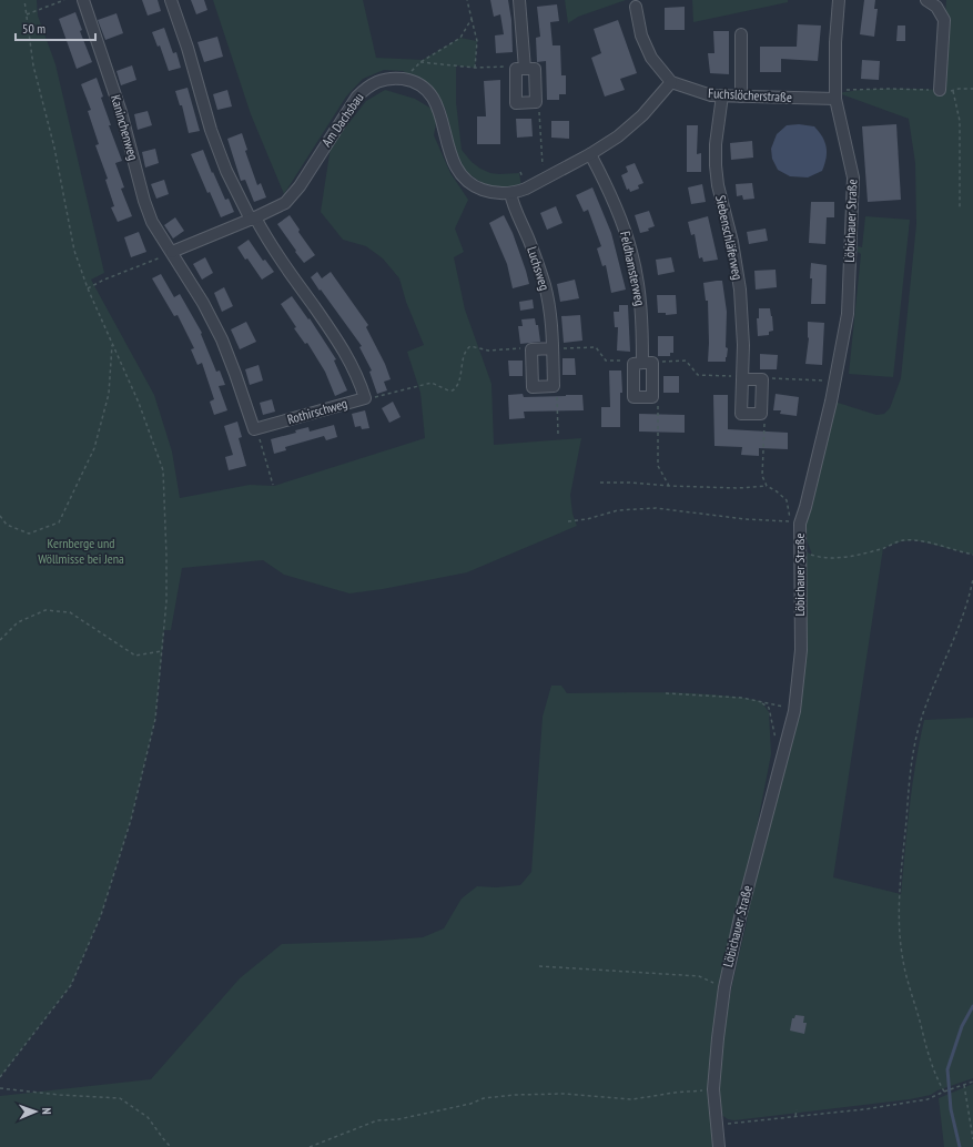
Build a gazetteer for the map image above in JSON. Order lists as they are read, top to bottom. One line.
{"streets":{"street":["Fuchslöcherstraße","Am Dachsbau","Kaninchenweg","Löbichauer Straße","Siebenschläferweg","Luchsweg","Feldhamsterweg","Rothirschweg"]},"crossings":[["Fuchslöcherstraße","Am Dachsbau"],["Fuchslöcherstraße","Löbichauer Straße"],["Fuchslöcherstraße","Siebenschläferweg"],["Am Dachsbau","Kaninchenweg"],["Am Dachsbau","Luchsweg"],["Am Dachsbau","Feldhamsterweg"],["Am Dachsbau","Rothirschweg"]],"parks":["Kernberge und Wöllmisse bei Jena"],"scale_bar":"50 m","north":"right"}
